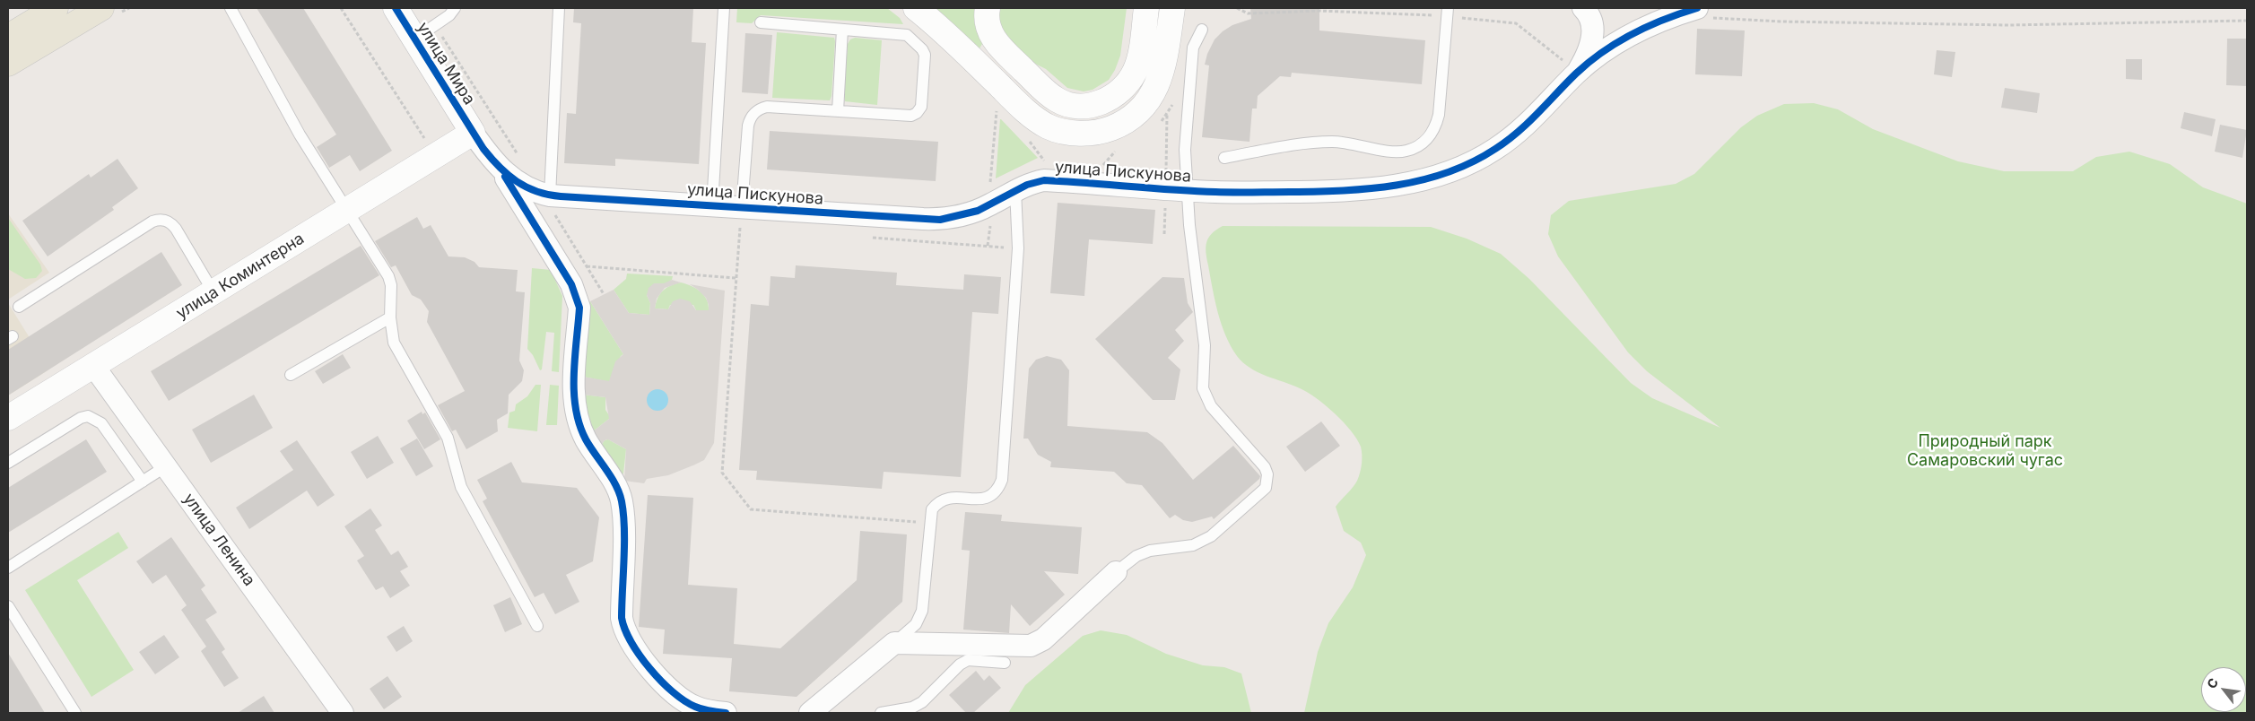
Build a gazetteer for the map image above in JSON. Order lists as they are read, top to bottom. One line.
{"streets":{"street":["улица Мира","улица Пискунова","улица Коминтерна","улица Ленина"]},"crossings":[["улица Мира","улица Пискунова"],["улица Мира","улица Коминтерна"],["улица Пискунова","улица Коминтерна"],["улица Коминтерна","улица Ленина"]],"parks":["Природный парк Самаровский чугас"],"north":"top left"}
